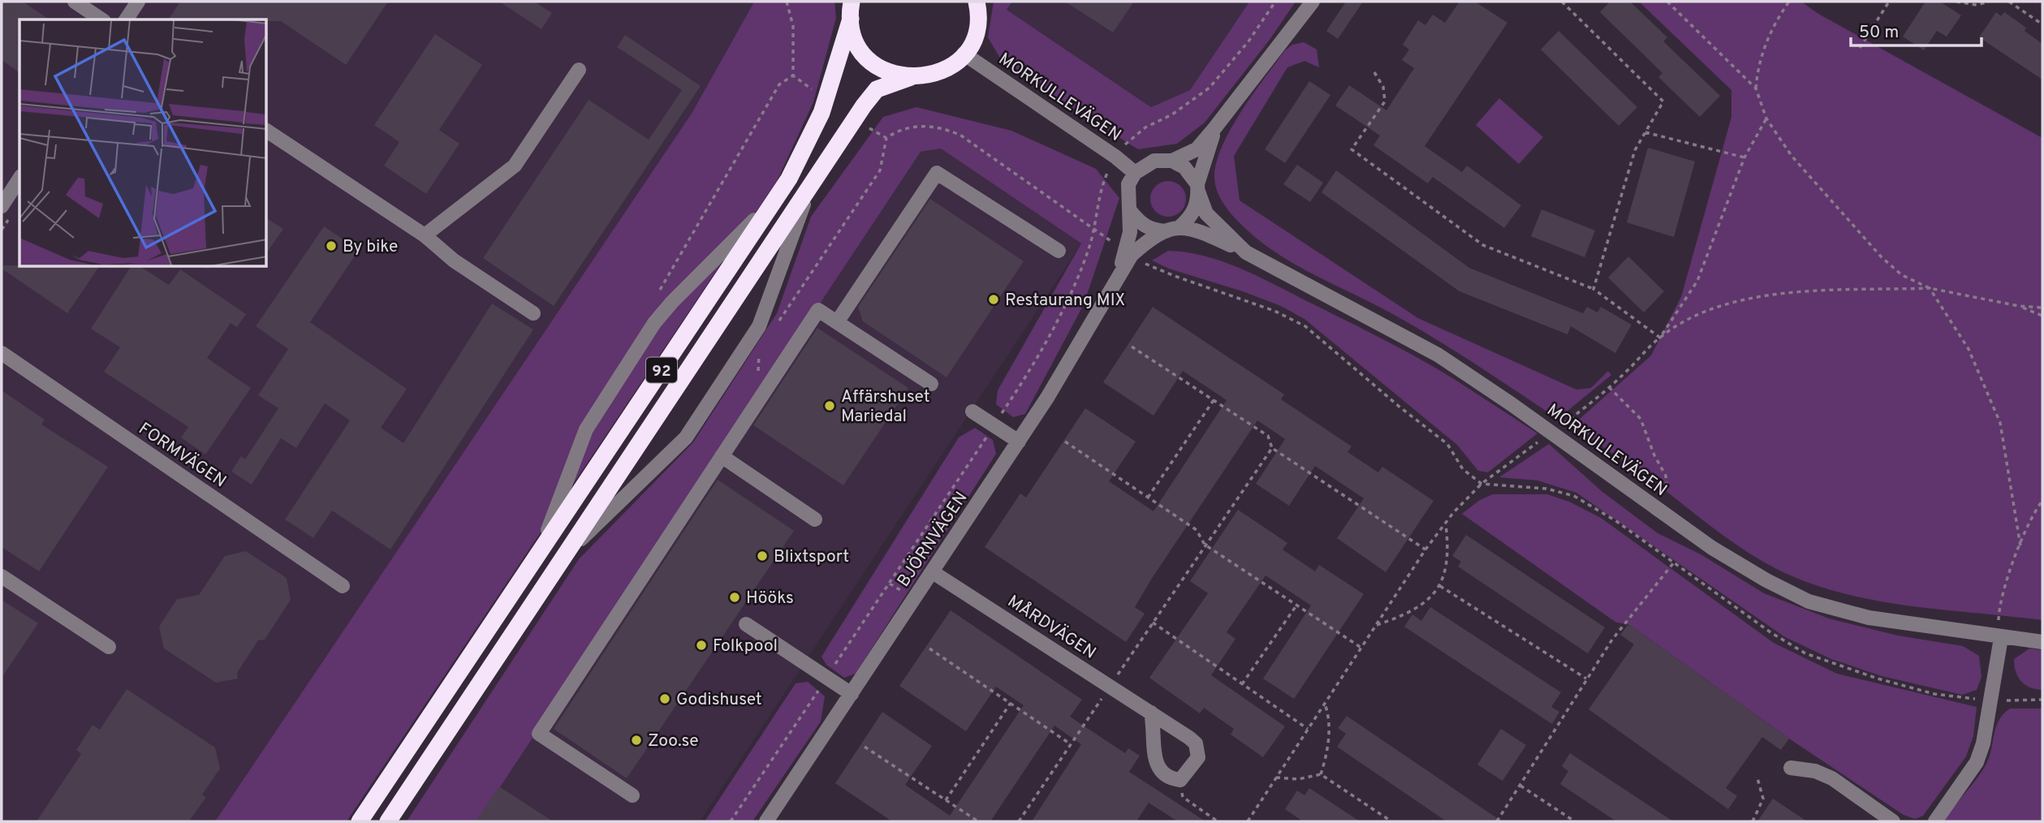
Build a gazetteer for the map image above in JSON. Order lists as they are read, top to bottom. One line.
{"streets":{"highway":["92"],"street":["MORKULLEVÄGEN","FORMVÄGEN","BJÖRNVÄGEN","MÅRDVÄGEN"]},"crossings":[["MORKULLEVÄGEN","BJÖRNVÄGEN"],["BJÖRNVÄGEN","MÅRDVÄGEN"]],"places":["By bike","Restaurang MIX","Affärshuset Mariedal","Blixtsport","Hööks","Folkpool","Godishuset","Zoo.se"],"scale_bar":"50 m"}
